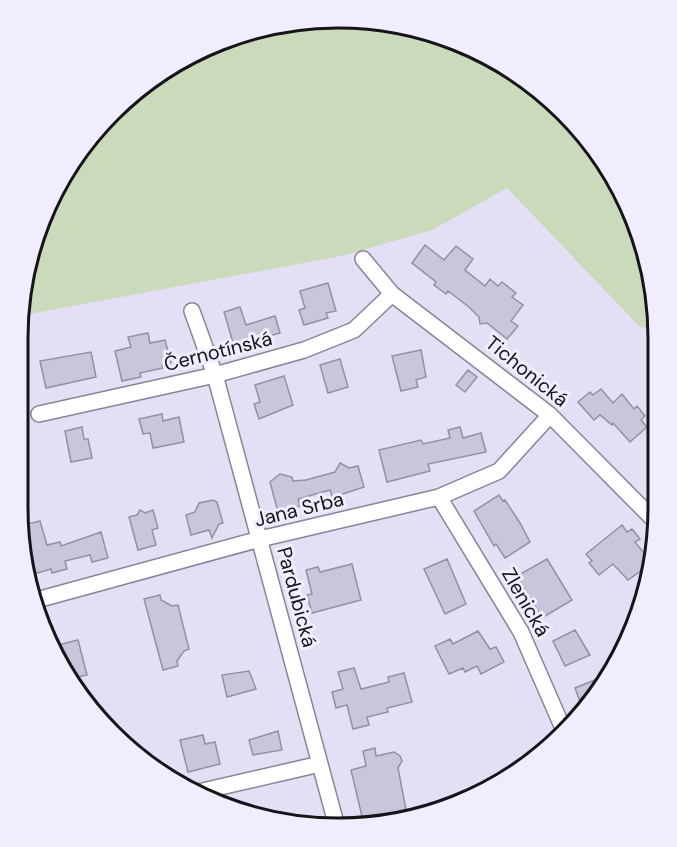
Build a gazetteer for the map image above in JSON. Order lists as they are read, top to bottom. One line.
{"streets":{"street":["Černotínská","Tichonická","Jana Srba","Pardubická","Zlenická"]},"crossings":[["Černotínská","Tichonická"],["Černotínská","Pardubická"],["Tichonická","Jana Srba"],["Jana Srba","Pardubická"],["Jana Srba","Zlenická"]]}
